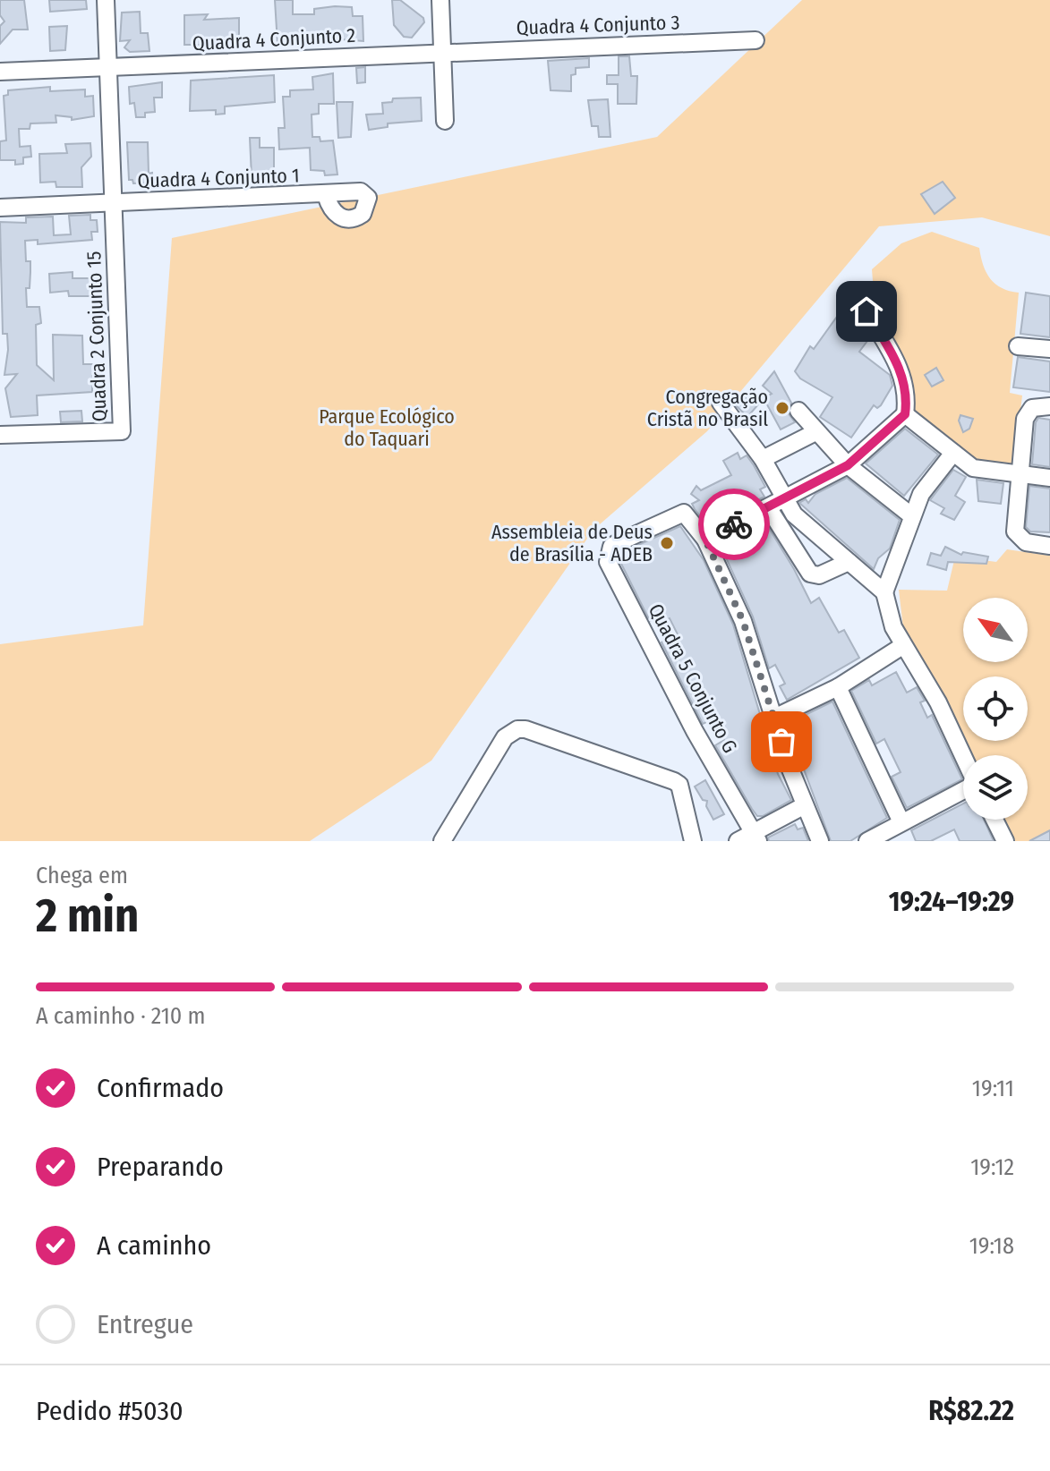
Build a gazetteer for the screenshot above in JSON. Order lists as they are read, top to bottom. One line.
{"streets":{"street":["Quadra 4 Conjunto 3","Quadra 4 Conjunto 2","Quadra 4 Conjunto 1","Quadra 2 Conjunto 15","Quadra 5 Conjunto G"]},"crossings":[["Quadra 4 Conjunto 3","Quadra 4 Conjunto 2"],["Quadra 4 Conjunto 1","Quadra 2 Conjunto 15"]],"parks":["Parque Ecológico do Taquari"],"places":["Congregação Cristã no Brasil","Assembleia de Deus de Brasília - ADEB"],"north":"top left","page":{"heading":["2 min","Chega em","19:24–19:29"],"panel":["Pedido #5030","R$82.22"],"bar":"A caminho · 210 m","list":[["Confirmado","19:11"],["Preparando","19:12"],["A caminho","19:18"],"Entregue"]}}
